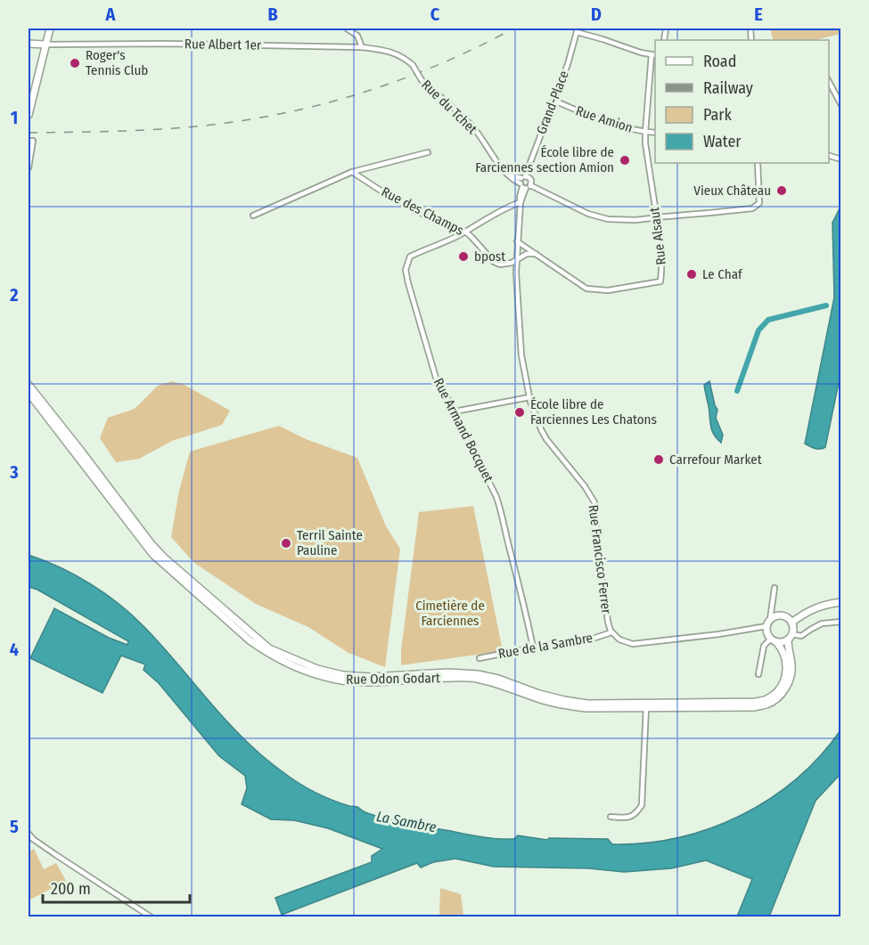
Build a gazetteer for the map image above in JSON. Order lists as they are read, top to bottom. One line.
{"streets":{"main road":["Rue Albert 1er","Rue Odon Godart"],"street":["Grand-Place","Rue du Tchet","Rue Amion","Rue des Champs","Rue Alsaut","Rue Armand Bocquet","Rue Francisco Ferrer","Rue de la Sambre"]},"crossings":[["Rue Albert 1er","Rue du Tchet"],["Grand-Place","Rue du Tchet"],["Grand-Place","Rue Amion"],["Grand-Place","Rue Francisco Ferrer"],["Rue du Tchet","Rue Alsaut"],["Rue du Tchet","Rue Francisco Ferrer"],["Rue Amion","Rue Alsaut"],["Rue des Champs","Rue Armand Bocquet"],["Rue des Champs","Rue Francisco Ferrer"],["Rue Alsaut","Rue Francisco Ferrer"],["Rue Armand Bocquet","Rue Francisco Ferrer"],["Rue Armand Bocquet","Rue de la Sambre"],["Rue Francisco Ferrer","Rue de la Sambre"],["Rue Francisco Ferrer","Rue Odon Godart"]],"water":["La Sambre"],"parks":["Cimetière de Farciennes"],"places":["Roger's Tennis Club","École libre de Farciennes section Amion","Vieux Château","bpost","Le Chaf","École libre de Farciennes Les Chatons","Carrefour Market","Terril Sainte Pauline"],"legend":["Road","Railway","Park","Water"],"scale_bar":"200 m","grid":{"columns":["A","B","C","D","E"],"rows":["1","2","3","4","5"]}}
